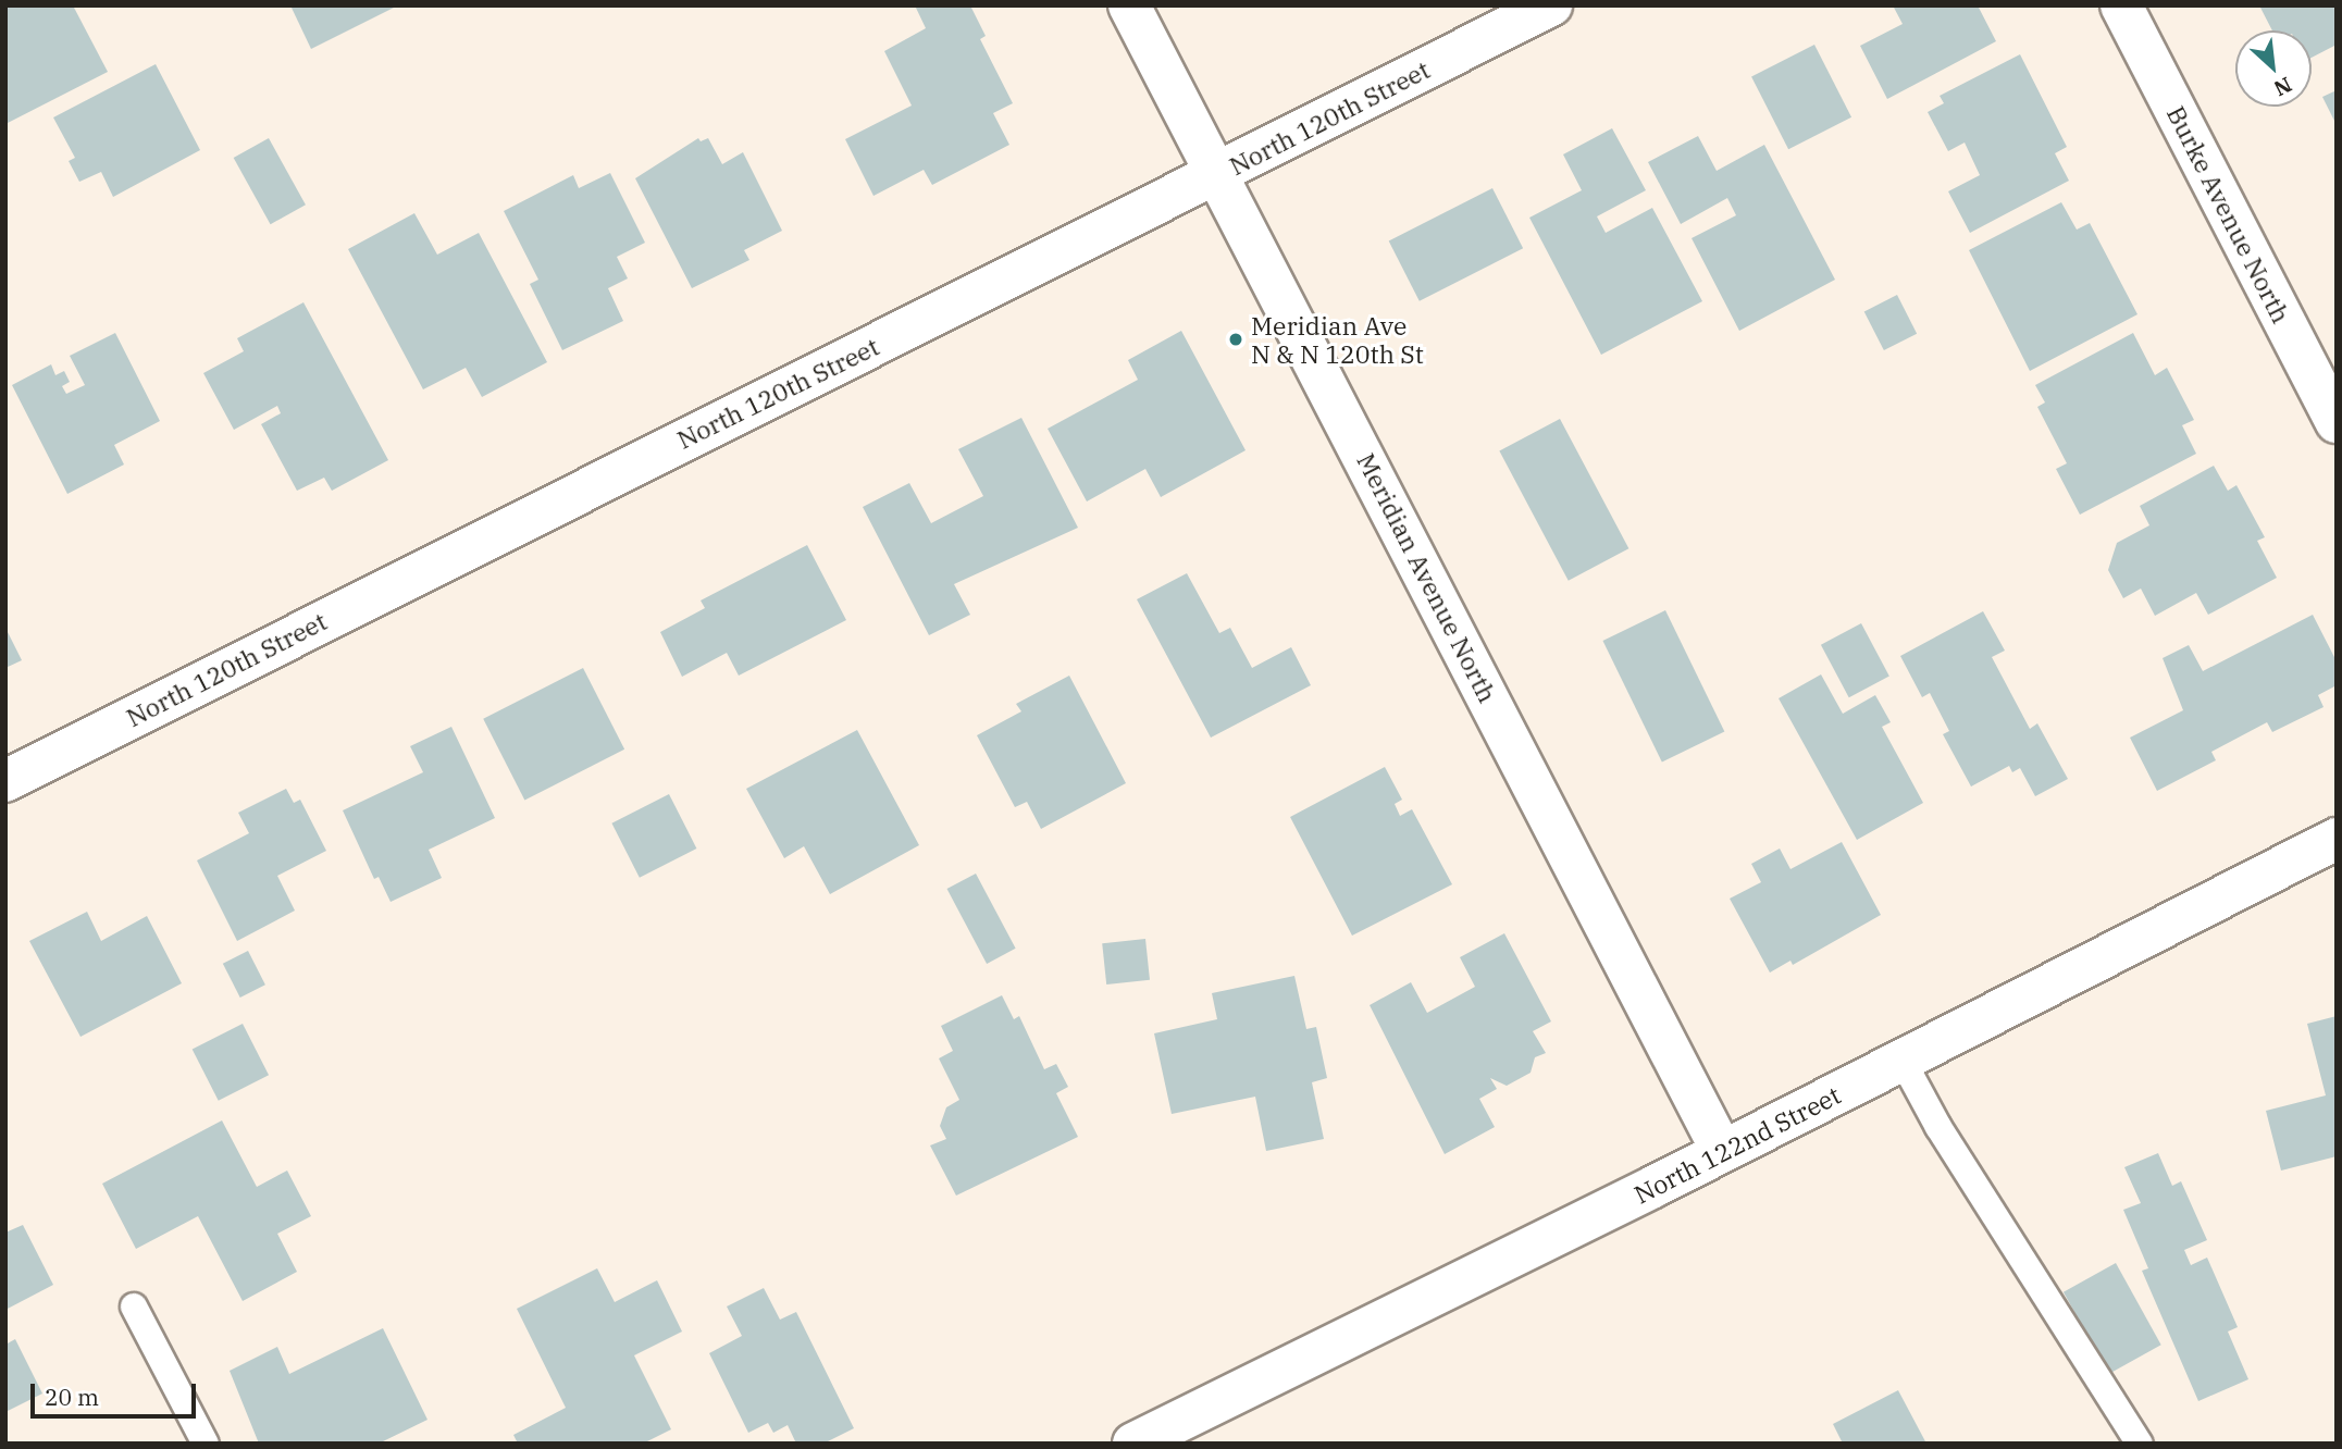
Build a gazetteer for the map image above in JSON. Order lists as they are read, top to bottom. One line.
{"streets":{"street":["North 120th Street","Burke Avenue North","Meridian Avenue North","North 122nd Street"]},"crossings":[["North 120th Street","Meridian Avenue North"],["Meridian Avenue North","North 122nd Street"]],"places":["Meridian Ave N & N 120th St"],"scale_bar":"20 m","north":"bottom right"}
